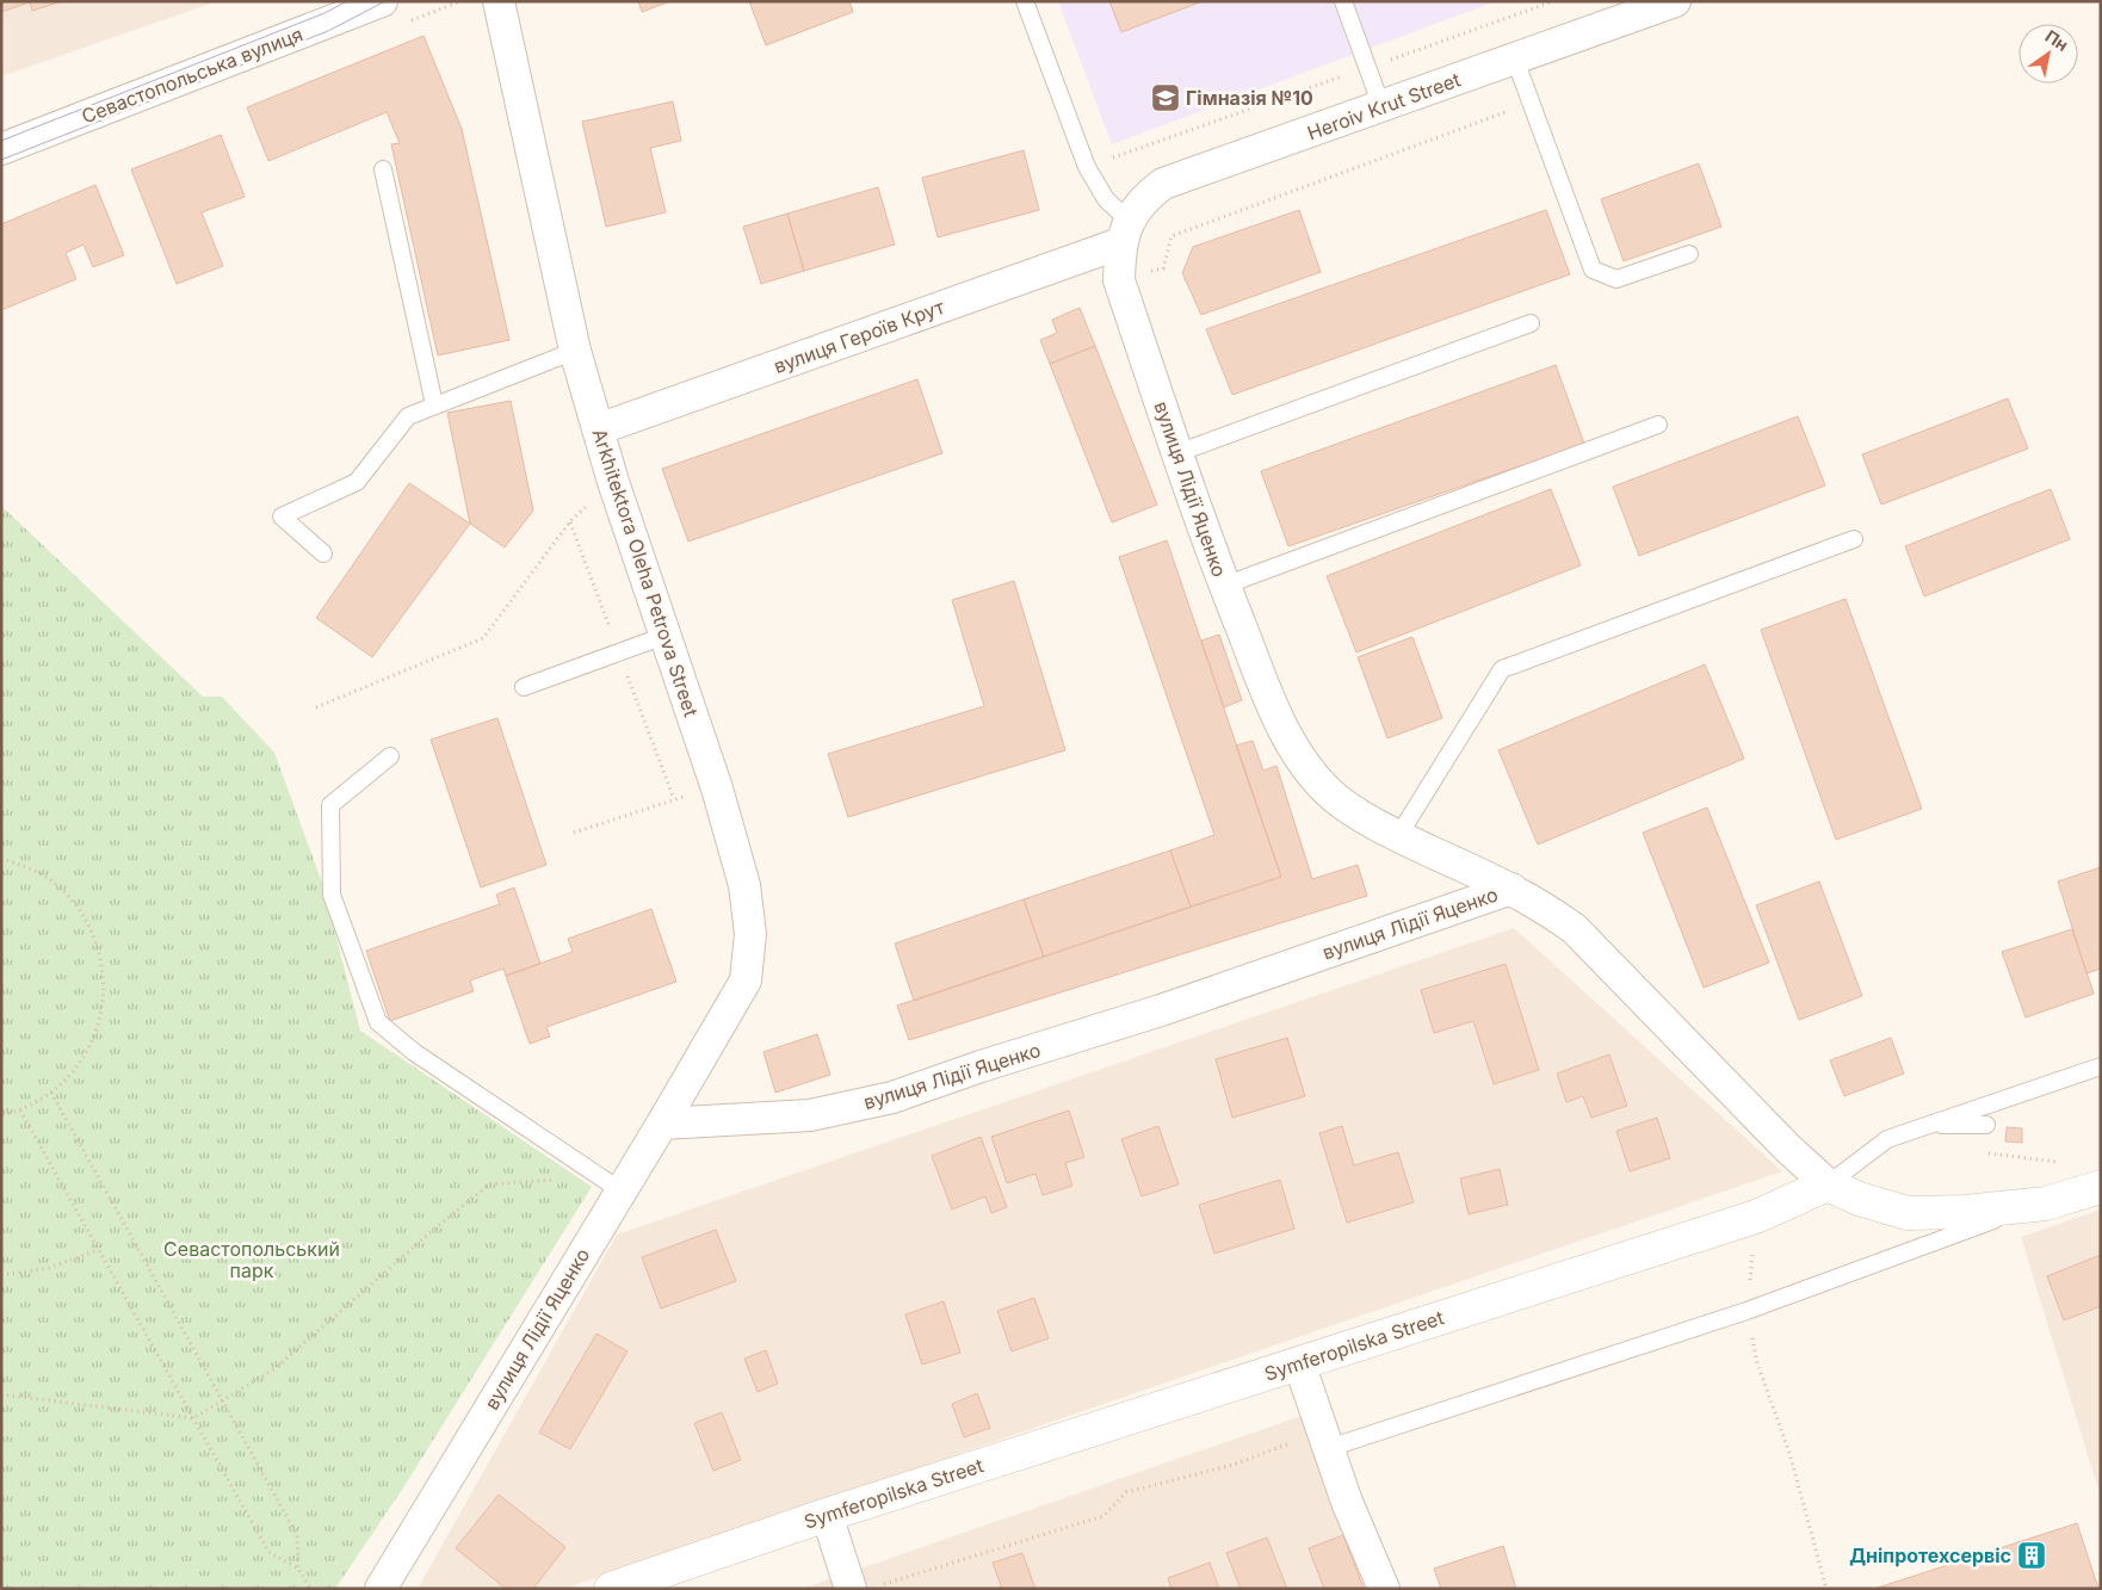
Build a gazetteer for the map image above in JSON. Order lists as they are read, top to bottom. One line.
{"streets":{"street":["Севастопольська вулиця","Heroiv Krut Street","вулиця Героїв Крут","вулиця Лідії Яценко","Arkhitektora Oleha Petrova Street","Symferopilska Street"]},"crossings":[["Heroiv Krut Street","вулиця Героїв Крут"],["Heroiv Krut Street","вулиця Лідії Яценко"],["вулиця Героїв Крут","вулиця Лідії Яценко"],["вулиця Героїв Крут","Arkhitektora Oleha Petrova Street"],["вулиця Лідії Яценко","Arkhitektora Oleha Petrova Street"],["вулиця Лідії Яценко","Symferopilska Street"]],"parks":["Севастопольський парк"],"places":{"school or university":["Гімназія №10"],"building":["Дніпротехсервіс"]},"north":"top right"}
